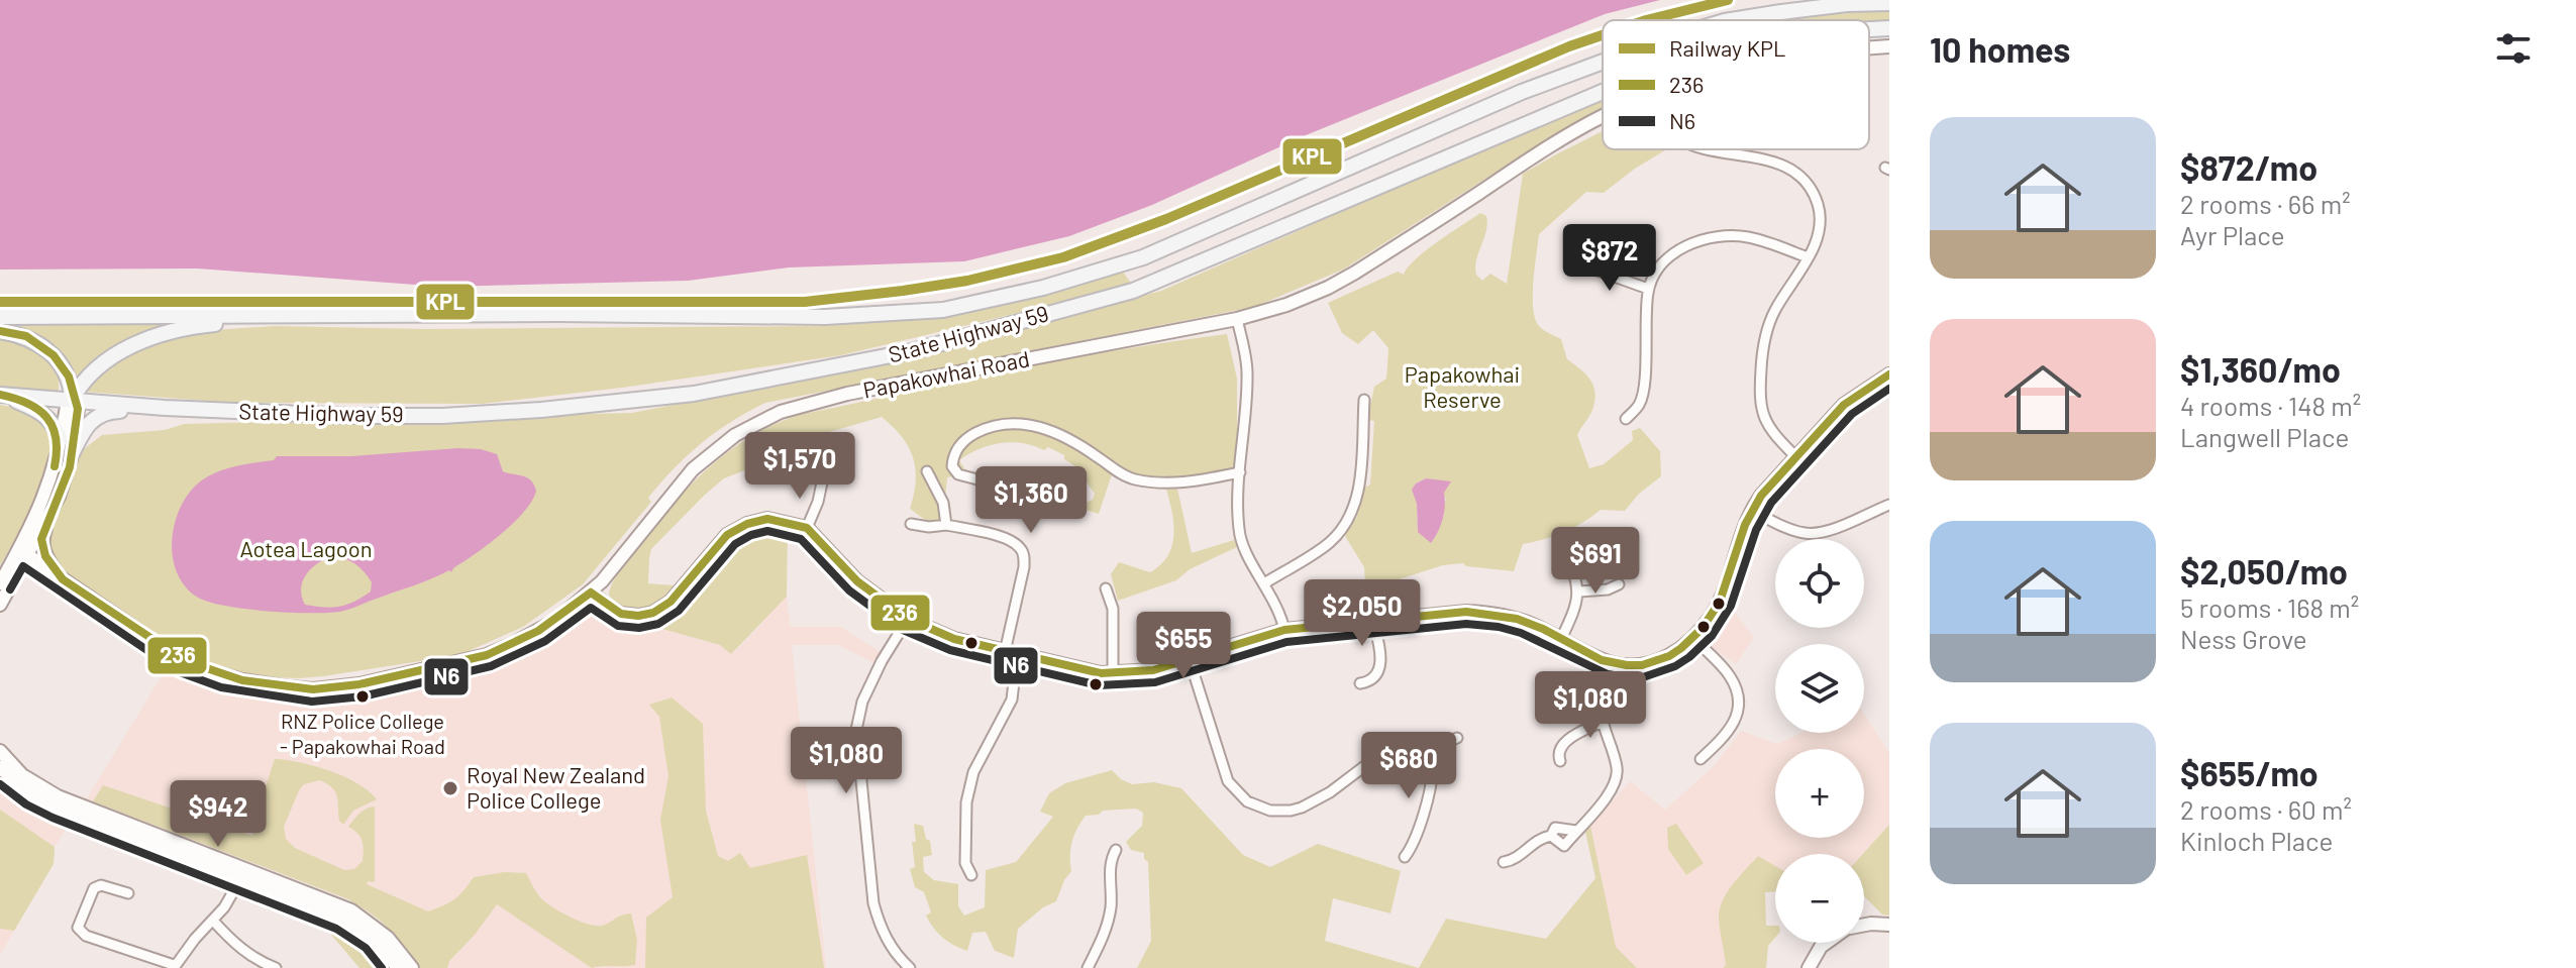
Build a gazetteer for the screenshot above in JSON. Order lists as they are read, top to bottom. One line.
{"streets":{"main road":["State Highway 59"],"street":["Papakowhai Road"]},"parks":["Papakowhai Reserve","Aotea Lagoon"],"places":["RNZ Police College - Papakowhai Road","Royal New Zealand Police College"],"lines":["rail line KPL","transit line 236","transit line N6"],"legend":["Railway KPL","236","N6"],"page":{"heading":"10 homes","list":[{"name":"$872/mo","note":"2 rooms · 66 m² · Ayr Place"},{"name":"$1,360/mo","note":"4 rooms · 148 m² · Langwell Place"},{"name":"$2,050/mo","note":"5 rooms · 168 m² · Ness Grove"},{"name":"$655/mo","note":"2 rooms · 60 m² · Kinloch Place"}],"price":["$872","$1,570","$1,360","$691","$2,050","$655","$1,080","$1,080","$680","$942"],"map_buttons":["+","−"]}}
